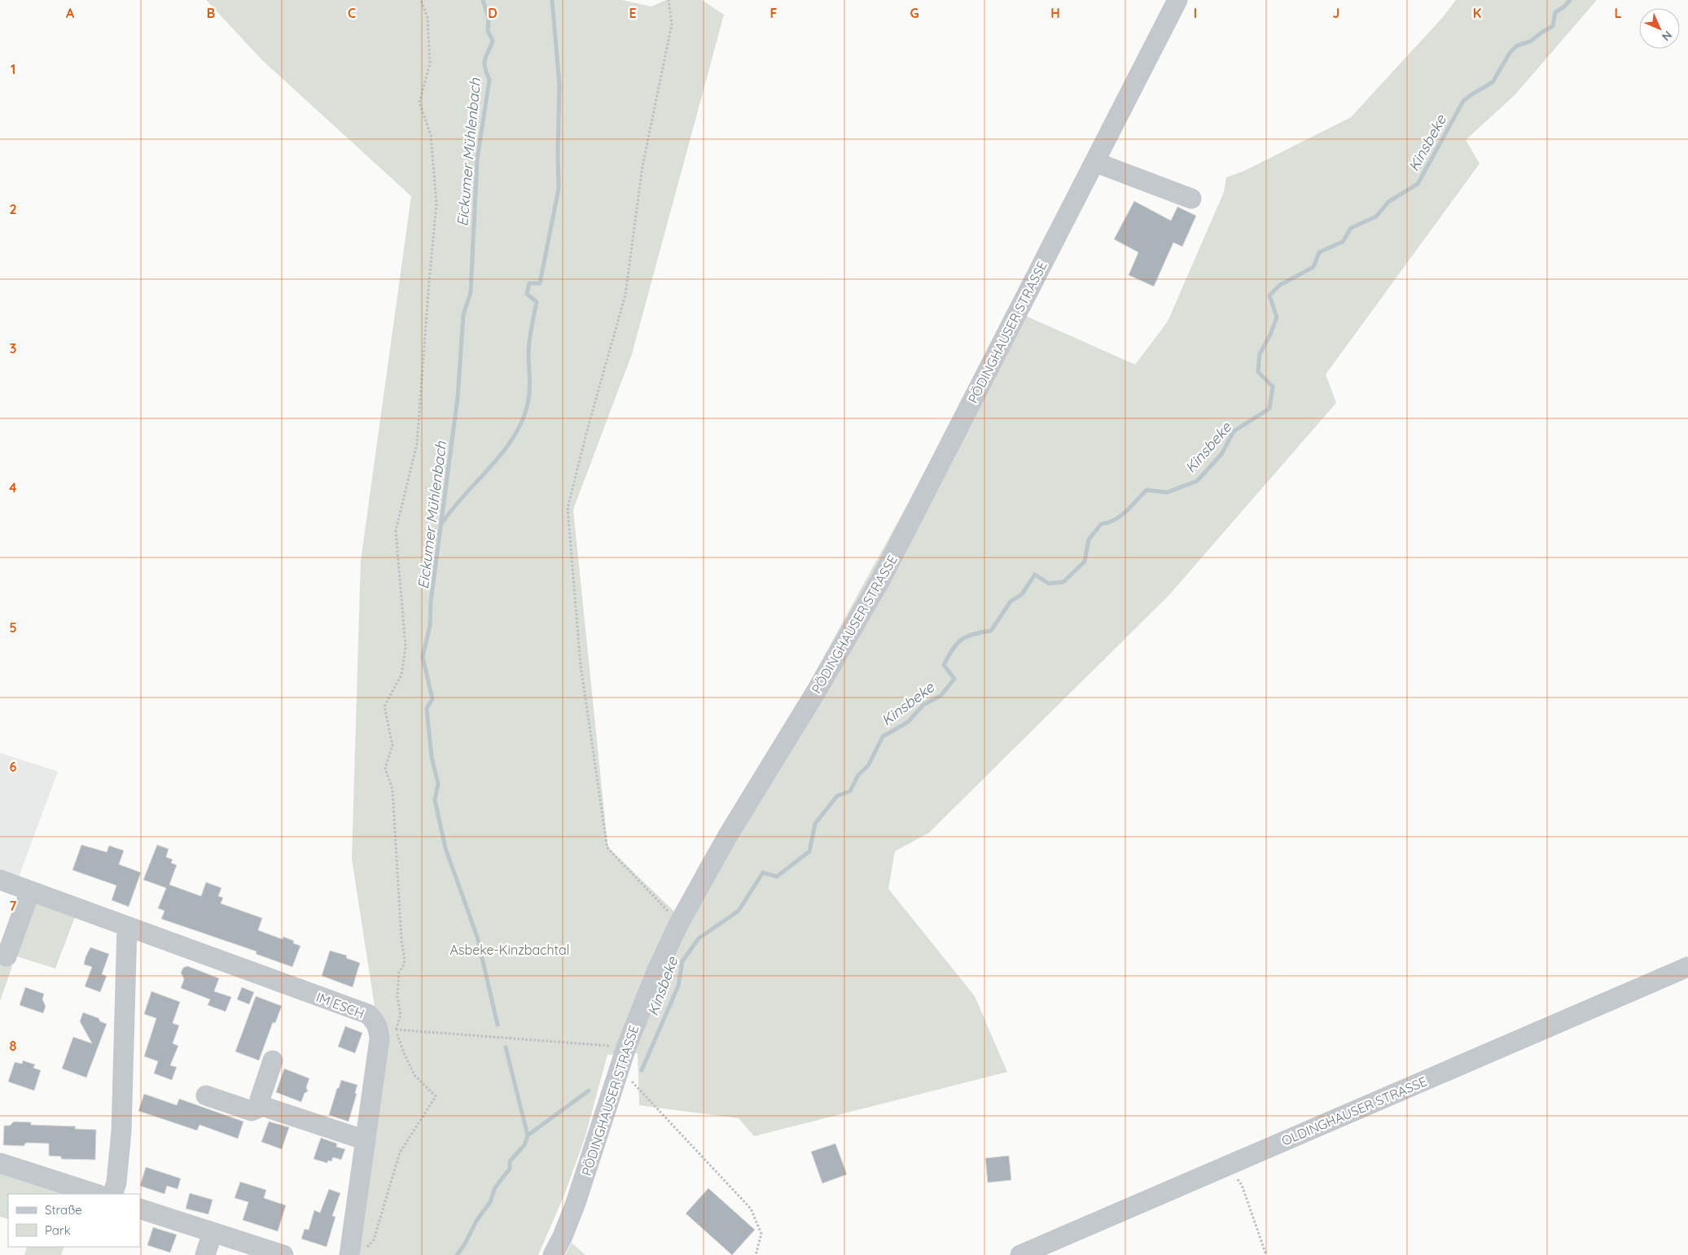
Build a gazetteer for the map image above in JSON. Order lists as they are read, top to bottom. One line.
{"streets":{"street":["PÖDINGHAUSER STRASSE","IM ESCH","OLDINGHAUSER STRASSE"]},"water":["Kinsbeke","Eickumer Mühlenbach"],"parks":["Asbeke-Kinzbachtal"],"legend":["Straße","Park"],"north":"bottom right","grid":{"columns":["A","B","C","D","E","F","G","H","I","J","K","L"],"rows":["1","2","3","4","5","6","7","8"]}}
